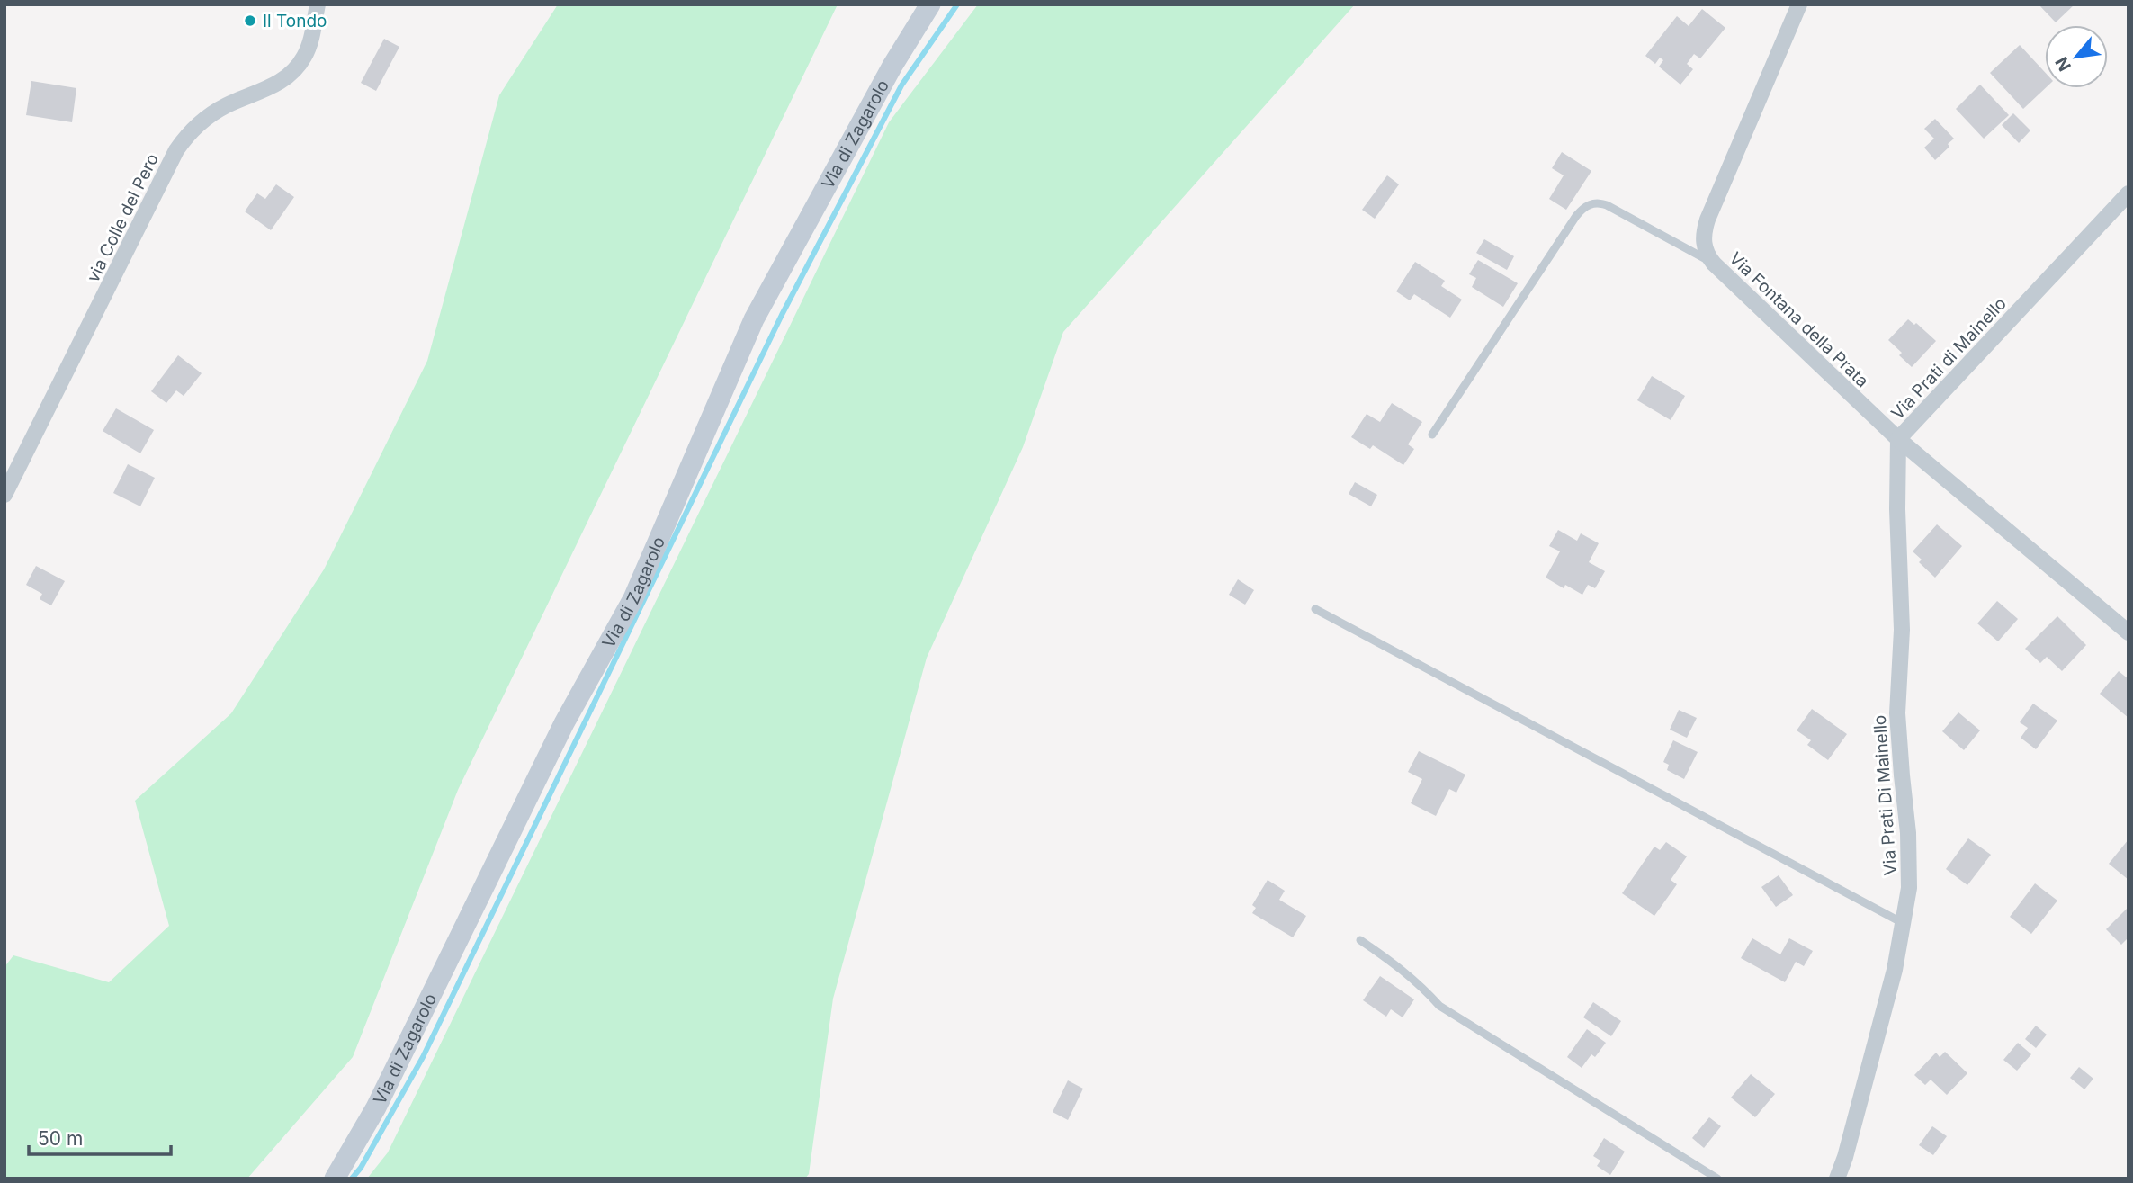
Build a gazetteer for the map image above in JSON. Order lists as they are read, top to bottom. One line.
{"streets":{"main road":["Via di Zagarolo"],"street":["via Colle del Pero","Via Fontana della Prata","Via Prati di Mainello","Via Prati Di Mainello"]},"crossings":[["Via Fontana della Prata","Via Prati di Mainello"],["Via Fontana della Prata","Via Prati Di Mainello"],["Via Prati di Mainello","Via Prati Di Mainello"]],"places":["Il Tondo"],"scale_bar":"50 m","north":"bottom left"}
